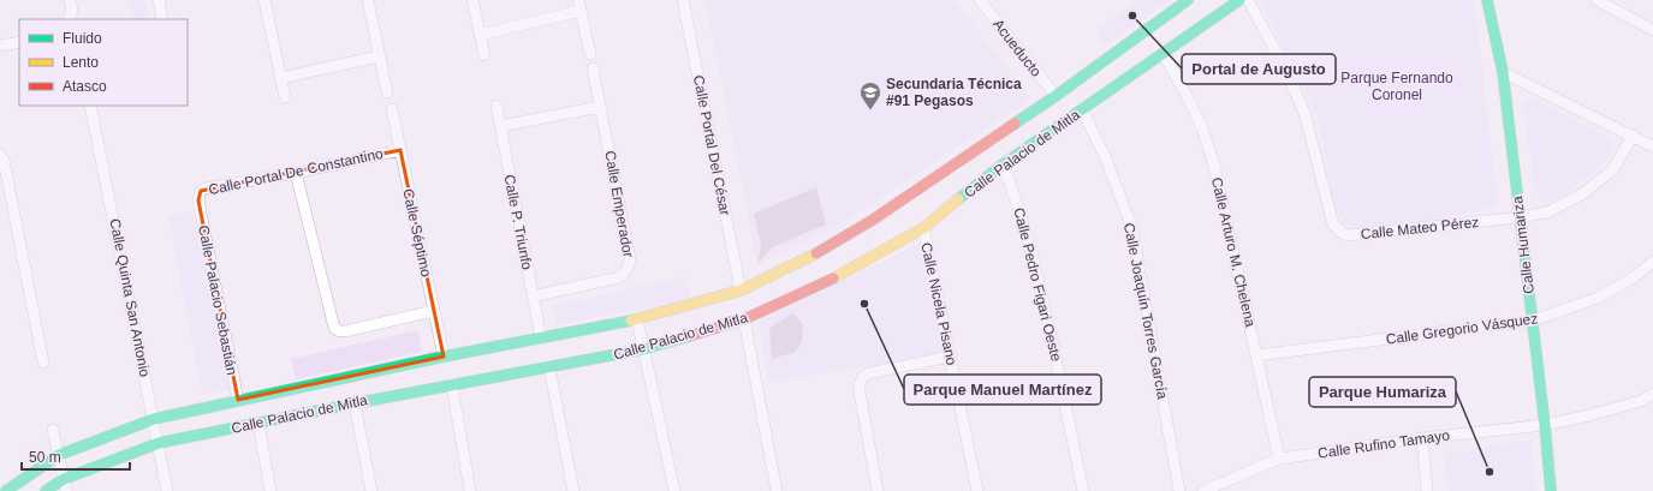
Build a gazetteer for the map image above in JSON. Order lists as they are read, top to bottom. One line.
{"streets":{"main road":["Calle Palacio de Mitla","Calle Humariza"],"street":["Acueducto","Calle Portal Del César","Calle Portal De Constantino","Calle Emperador","Calle P. Triunfo","Calle Mateo Pérez","Calle Séptimo","Calle Arturo M. Chelena","Calle Pedro Figari Oeste","Calle Quinta San Antonio","Calle Palacio Sebastián","Calle Nicela Pisano","Calle Joaquín Torres García","Calle Gregorio Vásquez","Calle Rufino Tamayo"]},"crossings":[["Acueducto","Calle Palacio de Mitla"],["Calle Portal Del César","Calle Palacio de Mitla"],["Calle Palacio de Mitla","Calle P. Triunfo"],["Calle Palacio de Mitla","Calle Séptimo"],["Calle Palacio de Mitla","Calle Arturo M. Chelena"],["Calle Palacio de Mitla","Calle Pedro Figari Oeste"],["Calle Palacio de Mitla","Calle Quinta San Antonio"],["Calle Palacio de Mitla","Calle Palacio Sebastián"],["Calle Palacio de Mitla","Calle Nicela Pisano"],["Calle Palacio de Mitla","Calle Joaquín Torres García"],["Calle Portal De Constantino","Calle Séptimo"],["Calle Portal De Constantino","Calle Palacio Sebastián"],["Calle Emperador","Calle P. Triunfo"],["Calle Mateo Pérez","Calle Humariza"],["Calle Humariza","Calle Gregorio Vásquez"],["Calle Humariza","Calle Rufino Tamayo"],["Calle Arturo M. Chelena","Calle Gregorio Vásquez"],["Calle Arturo M. Chelena","Calle Rufino Tamayo"]],"parks":["Parque Fernando Coronel"],"places":{"other":["Portal de Augusto","Parque Manuel Martínez","Parque Humariza"],"school or university":["Secundaria Técnica #91 Pegasos"]},"legend":["Fluido","Lento","Atasco"],"scale_bar":"50 m"}
